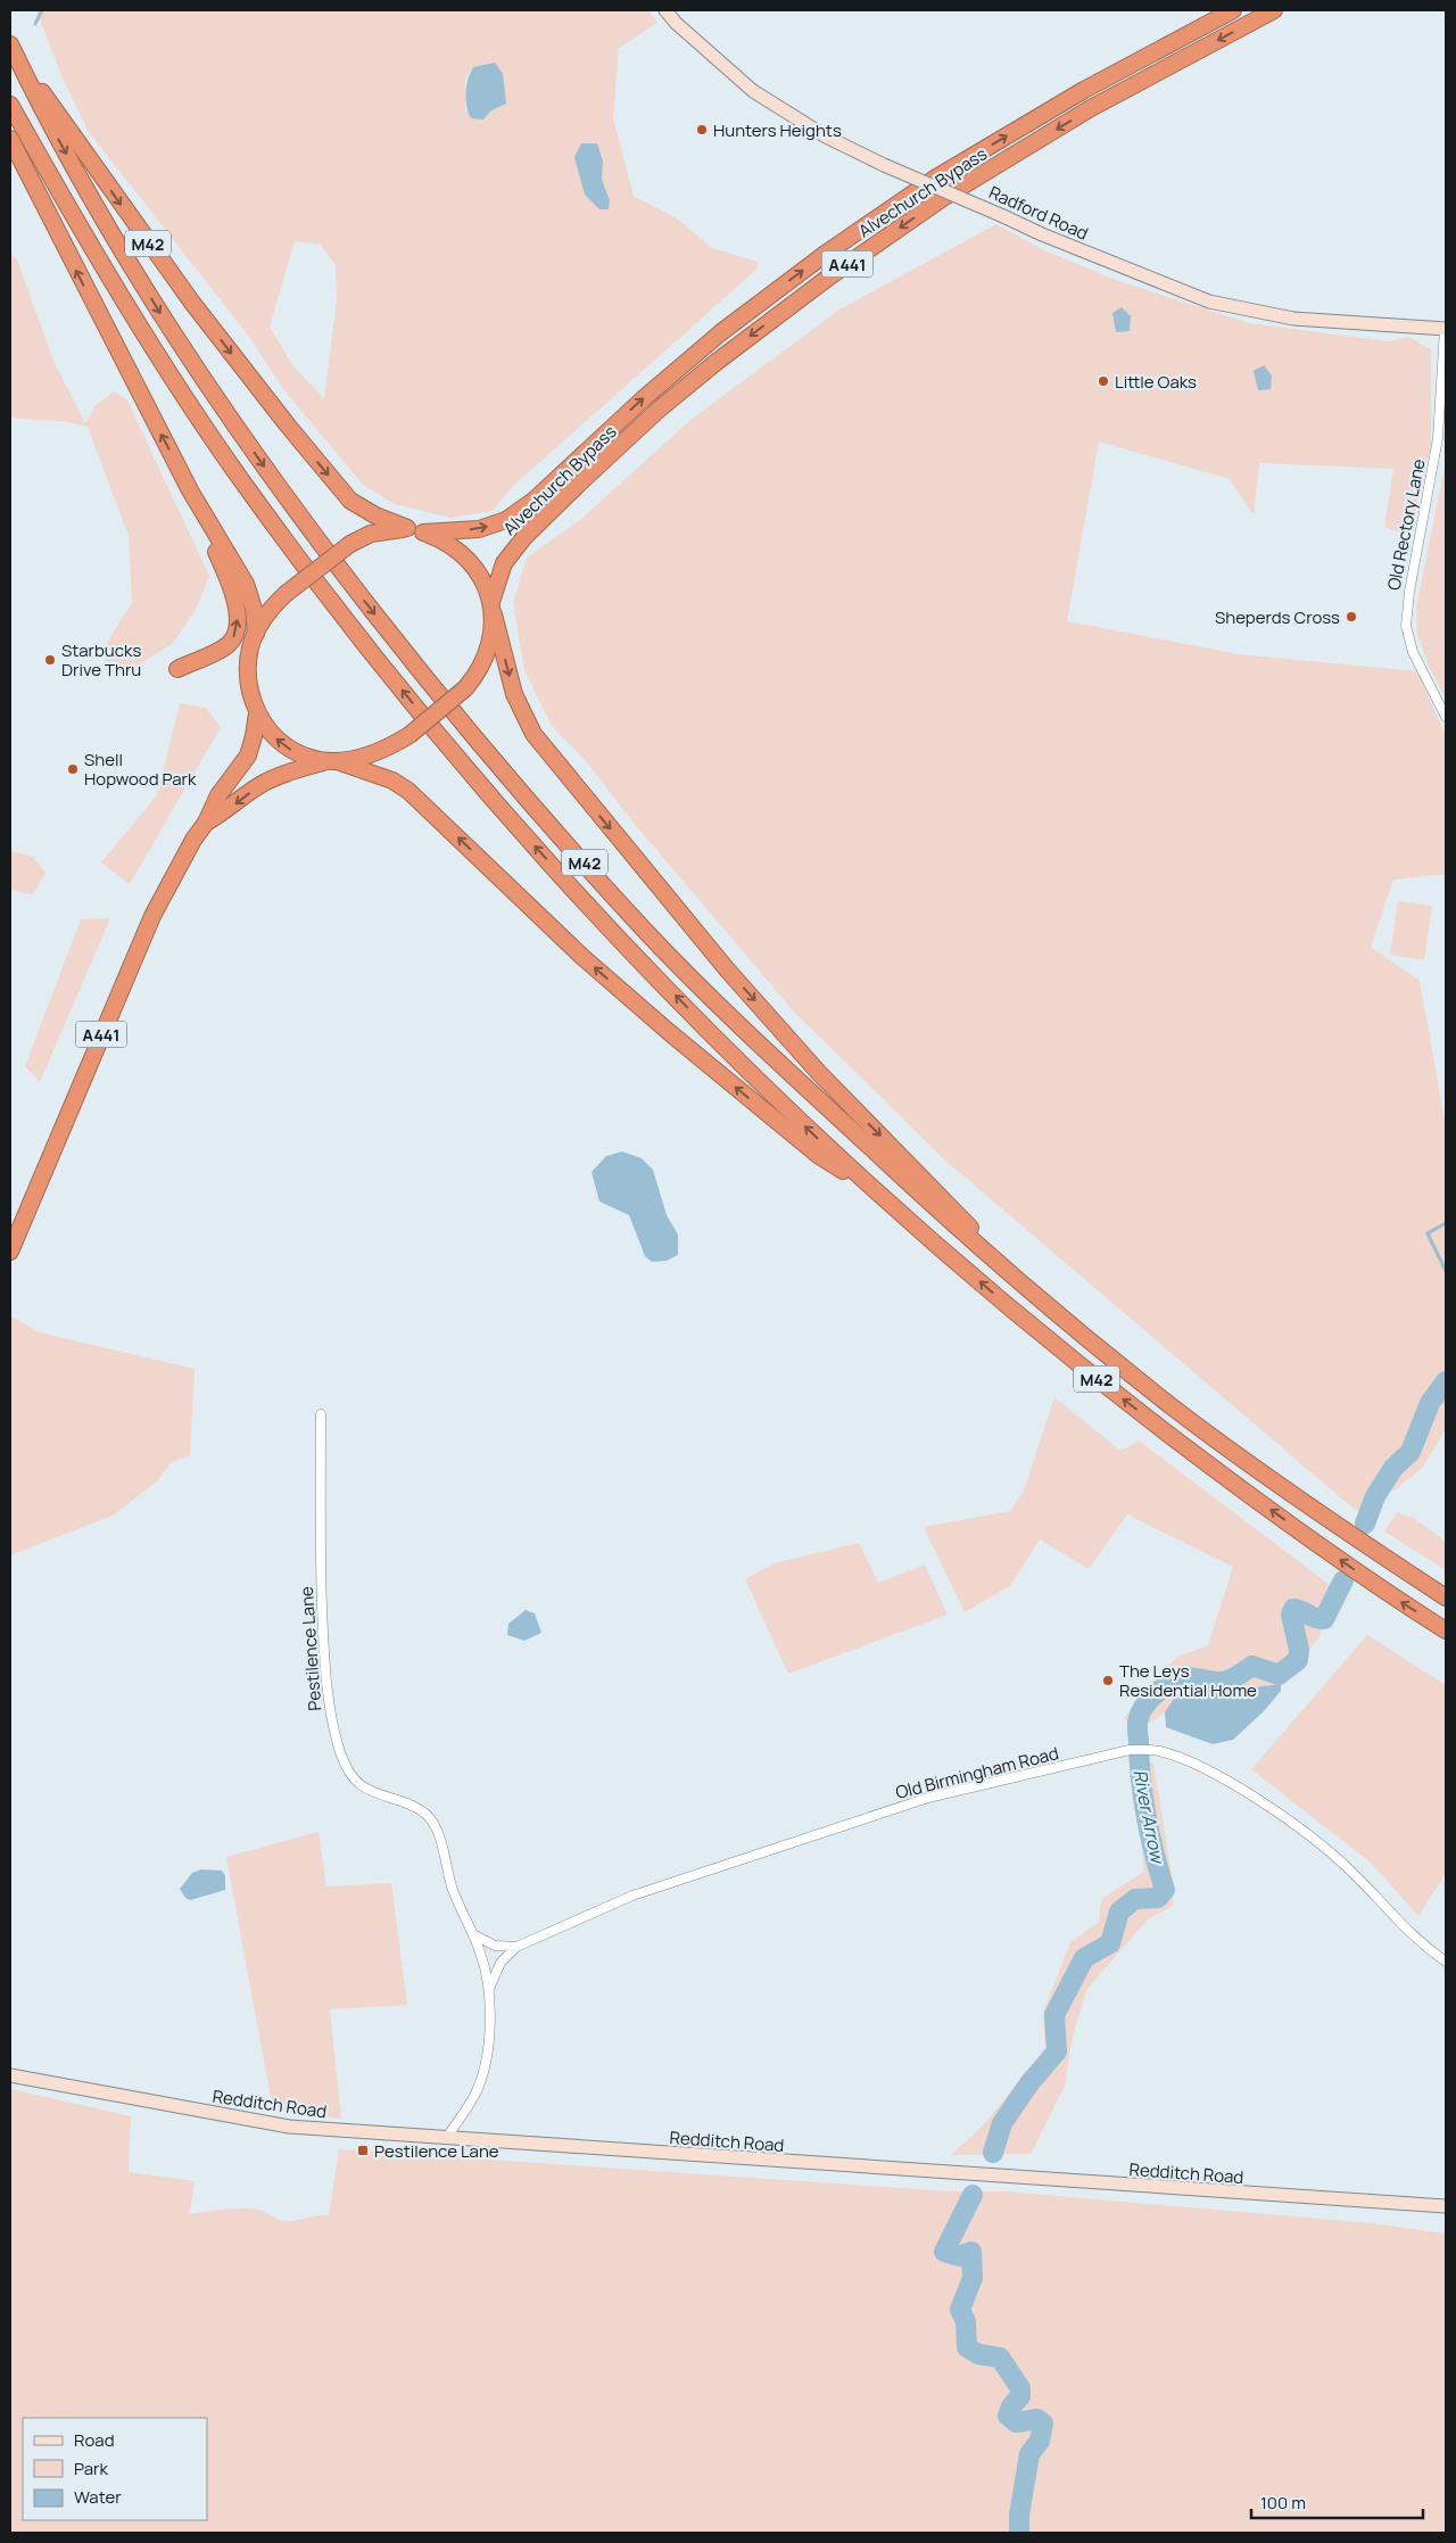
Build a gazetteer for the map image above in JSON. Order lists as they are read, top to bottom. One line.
{"streets":{"highway":["Alvechurch Bypass","M42","A441"],"main road":["Radford Road","Redditch Road"],"street":["Old Rectory Lane","Pestilence Lane","Old Birmingham Road"]},"crossings":[["Alvechurch Bypass","M42"],["Alvechurch Bypass","A441"],["Radford Road","Old Rectory Lane"],["M42","A441"],["Pestilence Lane","Old Birmingham Road"]],"water":["River Arrow"],"places":{"other":["Hunters Heights","Little Oaks","Sheperds Cross","Starbucks Drive Thru","Shell Hopwood Park","The Leys Residential Home"],"transit":["Pestilence Lane"]},"legend":["Road","Park","Water"],"scale_bar":"100 m"}
